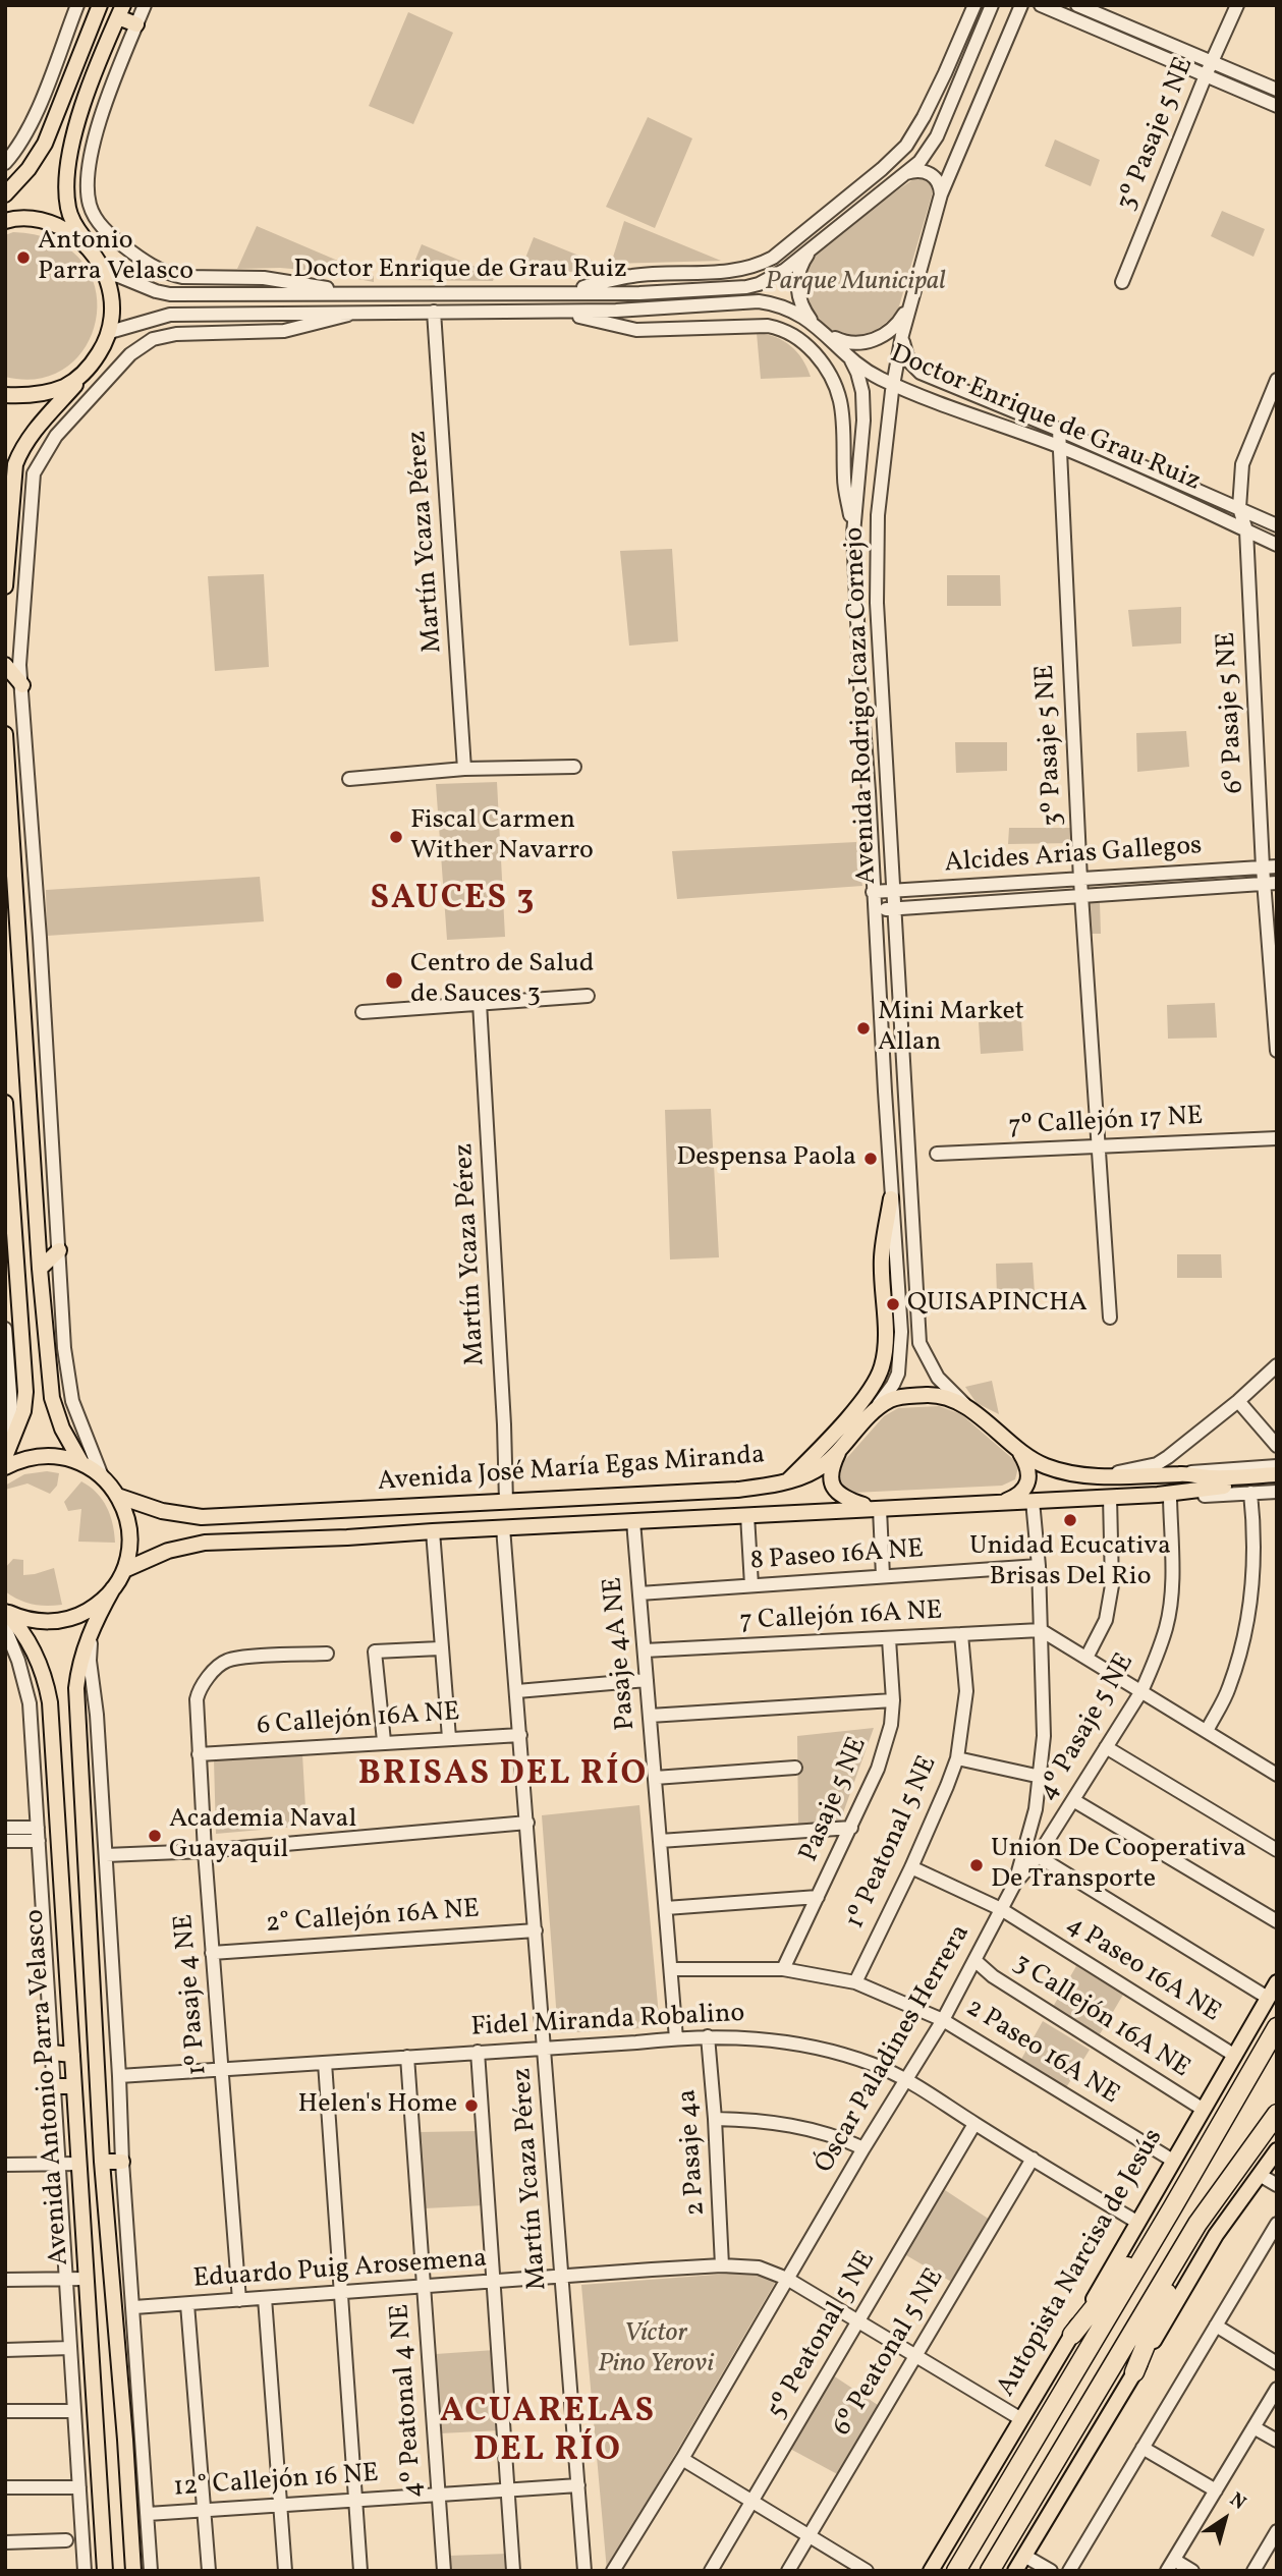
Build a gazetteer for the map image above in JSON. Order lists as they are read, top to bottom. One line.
{"streets":{"highway":["Autopista Narcisa de Jesús"],"main road":["Avenida José María Egas Miranda","Avenida Antonio Parra Velasco"],"street":["3º Pasaje 5 NE","Doctor Enrique de Grau Ruiz","Martín Ycaza Pérez","Avenida Rodrigo Icaza Cornejo","6º Pasaje 5 NE","Alcides Arias Gallegos","7º Callejón 17 NE","8 Paseo 16A NE","7 Callejón 16A NE","Pasaje 4A NE","6 Callejón 16A NE","4º Pasaje 5 NE","Pasaje 5 NE","1º Peatonal 5 NE","2° Callejón 16A NE","4 Paseo 16A NE","1º Pasaje 4 NE","3 Callejón 16A NE","Fidel Miranda Robalino","Óscar Paladines Herrera","2 Paseo 16A NE","2 Pasaje 4a","Eduardo Puig Arosemena","5º Peatonal 5 NE","6º Peatonal 5 NE","4º Peatonal 4 NE","12° Callejón 16 NE"]},"crossings":[["3º Pasaje 5 NE","Doctor Enrique de Grau Ruiz"],["3º Pasaje 5 NE","Alcides Arias Gallegos"],["3º Pasaje 5 NE","7º Callejón 17 NE"],["Doctor Enrique de Grau Ruiz","Martín Ycaza Pérez"],["Doctor Enrique de Grau Ruiz","Avenida Rodrigo Icaza Cornejo"],["Doctor Enrique de Grau Ruiz","6º Pasaje 5 NE"],["Martín Ycaza Pérez","Avenida José María Egas Miranda"],["Martín Ycaza Pérez","6 Callejón 16A NE"],["Martín Ycaza Pérez","2° Callejón 16A NE"],["Martín Ycaza Pérez","Fidel Miranda Robalino"],["Martín Ycaza Pérez","Eduardo Puig Arosemena"],["Martín Ycaza Pérez","12° Callejón 16 NE"],["Avenida Rodrigo Icaza Cornejo","Alcides Arias Gallegos"],["Avenida Rodrigo Icaza Cornejo","Avenida José María Egas Miranda"],["6º Pasaje 5 NE","Alcides Arias Gallegos"],["Avenida José María Egas Miranda","Pasaje 4A NE"],["Avenida José María Egas Miranda","4º Pasaje 5 NE"],["Avenida José María Egas Miranda","Óscar Paladines Herrera"],["Avenida José María Egas Miranda","Avenida Antonio Parra Velasco"],["8 Paseo 16A NE","Pasaje 4A NE"],["8 Paseo 16A NE","Óscar Paladines Herrera"],["7 Callejón 16A NE","Pasaje 4A NE"],["7 Callejón 16A NE","Pasaje 5 NE"],["7 Callejón 16A NE","1º Peatonal 5 NE"],["7 Callejón 16A NE","Óscar Paladines Herrera"],["Pasaje 4A NE","Fidel Miranda Robalino"],["Pasaje 4A NE","2 Paseo 16A NE"],["6 Callejón 16A NE","1º Pasaje 4 NE"],["4º Pasaje 5 NE","Óscar Paladines Herrera"],["Pasaje 5 NE","2 Paseo 16A NE"],["1º Peatonal 5 NE","4 Paseo 16A NE"],["1º Peatonal 5 NE","2 Paseo 16A NE"],["2° Callejón 16A NE","1º Pasaje 4 NE"],["4 Paseo 16A NE","Óscar Paladines Herrera"],["4 Paseo 16A NE","Autopista Narcisa de Jesús"],["1º Pasaje 4 NE","Fidel Miranda Robalino"],["1º Pasaje 4 NE","Eduardo Puig Arosemena"],["3 Callejón 16A NE","Óscar Paladines Herrera"],["3 Callejón 16A NE","Autopista Narcisa de Jesús"],["Fidel Miranda Robalino","Óscar Paladines Herrera"],["Fidel Miranda Robalino","Avenida Antonio Parra Velasco"],["Fidel Miranda Robalino","2 Pasaje 4a"],["Fidel Miranda Robalino","Autopista Narcisa de Jesús"],["Fidel Miranda Robalino","5º Peatonal 5 NE"],["Fidel Miranda Robalino","6º Peatonal 5 NE"],["Fidel Miranda Robalino","4º Peatonal 4 NE"],["Óscar Paladines Herrera","2 Paseo 16A NE"],["Óscar Paladines Herrera","Eduardo Puig Arosemena"],["2 Paseo 16A NE","Autopista Narcisa de Jesús"],["Avenida Antonio Parra Velasco","Eduardo Puig Arosemena"],["Avenida Antonio Parra Velasco","12° Callejón 16 NE"],["2 Pasaje 4a","Eduardo Puig Arosemena"],["Autopista Narcisa de Jesús","Eduardo Puig Arosemena"],["Eduardo Puig Arosemena","5º Peatonal 5 NE"],["Eduardo Puig Arosemena","6º Peatonal 5 NE"],["Eduardo Puig Arosemena","4º Peatonal 4 NE"],["4º Peatonal 4 NE","12° Callejón 16 NE"]],"districts":["SAUCES 3","BRISAS DEL RÍO","ACUARELAS DEL RÍO"],"parks":["Parque Municipal","Víctor Pino Yerovi"],"places":["Antonio Parra Velasco","Fiscal Carmen Wither Navarro","Centro de Salud de Sauces 3","Mini Market Allan","Despensa Paola","QUISAPINCHA","Unidad Ecucativa Brisas Del Rio","Academia Naval Guayaquil","Union De Cooperativa De Transporte","Helen's Home"],"north":"top right"}
